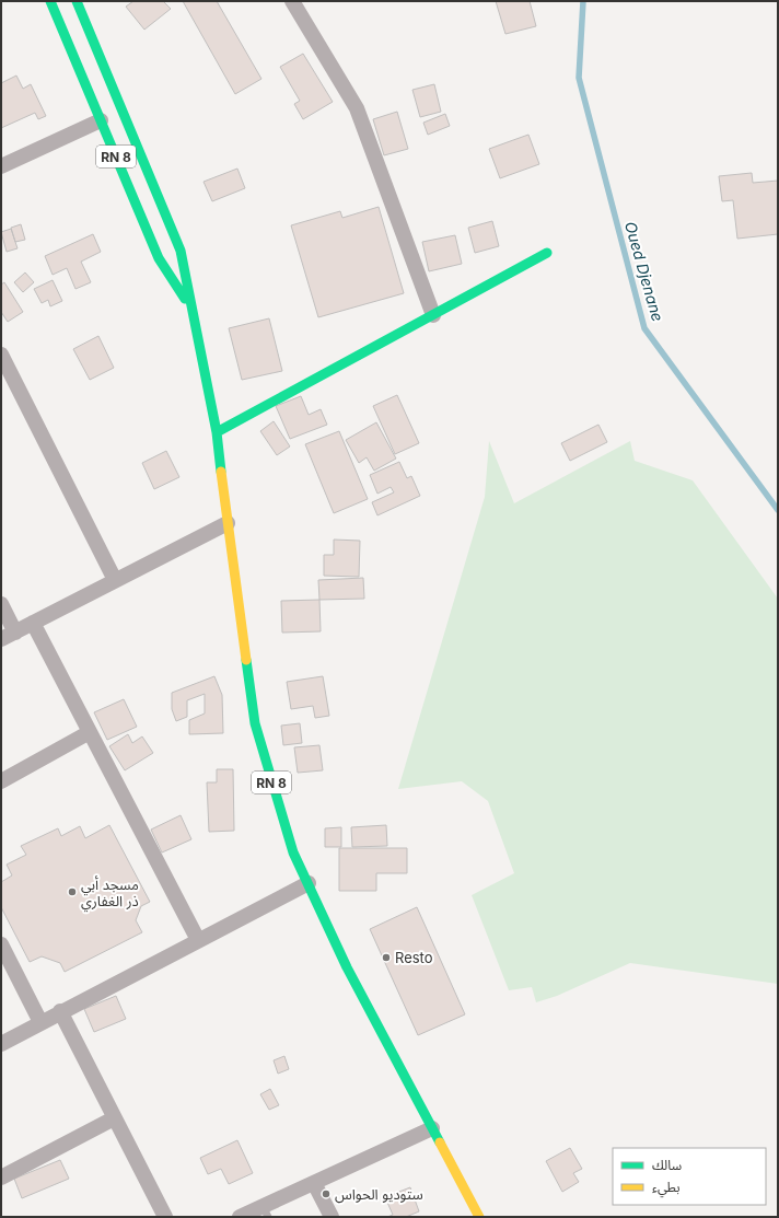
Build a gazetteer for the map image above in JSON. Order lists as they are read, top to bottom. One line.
{"streets":{"main road":["RN 8"]},"water":["Oued Djenane"],"places":["مسجد أبي ذر الغفاري","Resto","ستوديو الحواس"],"legend":["سالك","بطيء"]}
